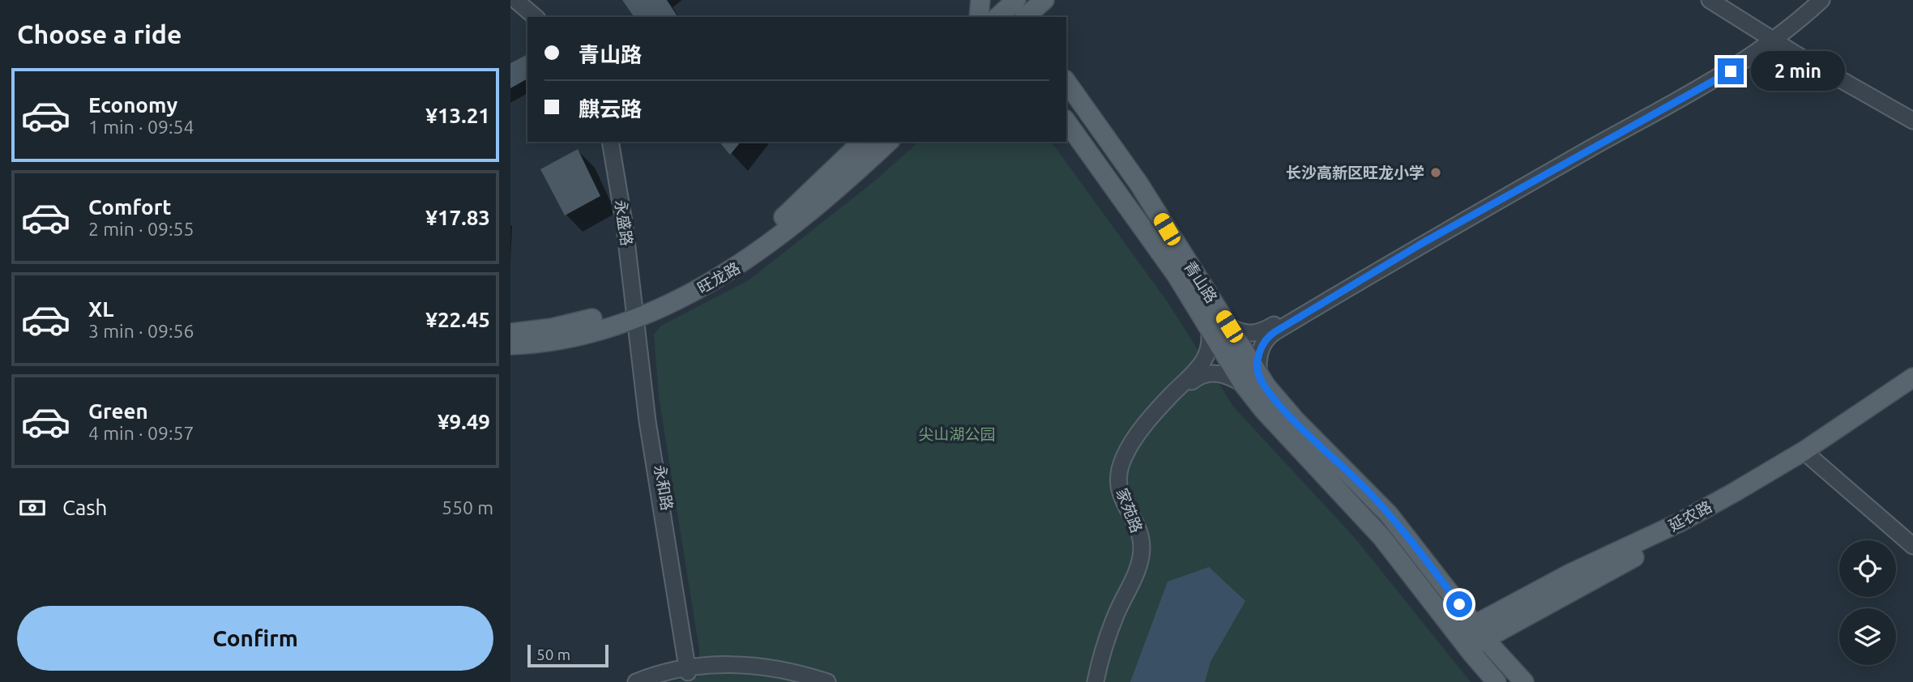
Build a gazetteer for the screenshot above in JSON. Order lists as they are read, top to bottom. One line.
{"streets":{"main road":["旺龙路","青山路","延农路"],"street":["永盛路","永和路","家苑路"]},"crossings":[["永盛路","旺龙路"],["永盛路","永和路"],["旺龙路","永和路"],["青山路","家苑路"],["青山路","延农路"]],"parks":["尖山湖公园"],"places":["长沙高新区旺龙小学"],"scale_bar":"50 m","page":{"heading":"Choose a ride","banner":["青山路","麒云路"],"bubble":"2 min","list":[{"name":"Economy","note":"1 min · 09:54","value":"¥13.21"},{"name":"Comfort","note":"2 min · 09:55","value":"¥17.83"},{"name":"XL","note":"3 min · 09:56","value":"¥22.45"},{"name":"Green","note":"4 min · 09:57","value":"¥9.49"}],"pay":["Cash","550 m"],"buttons":"Confirm","scale":"50 m"}}
